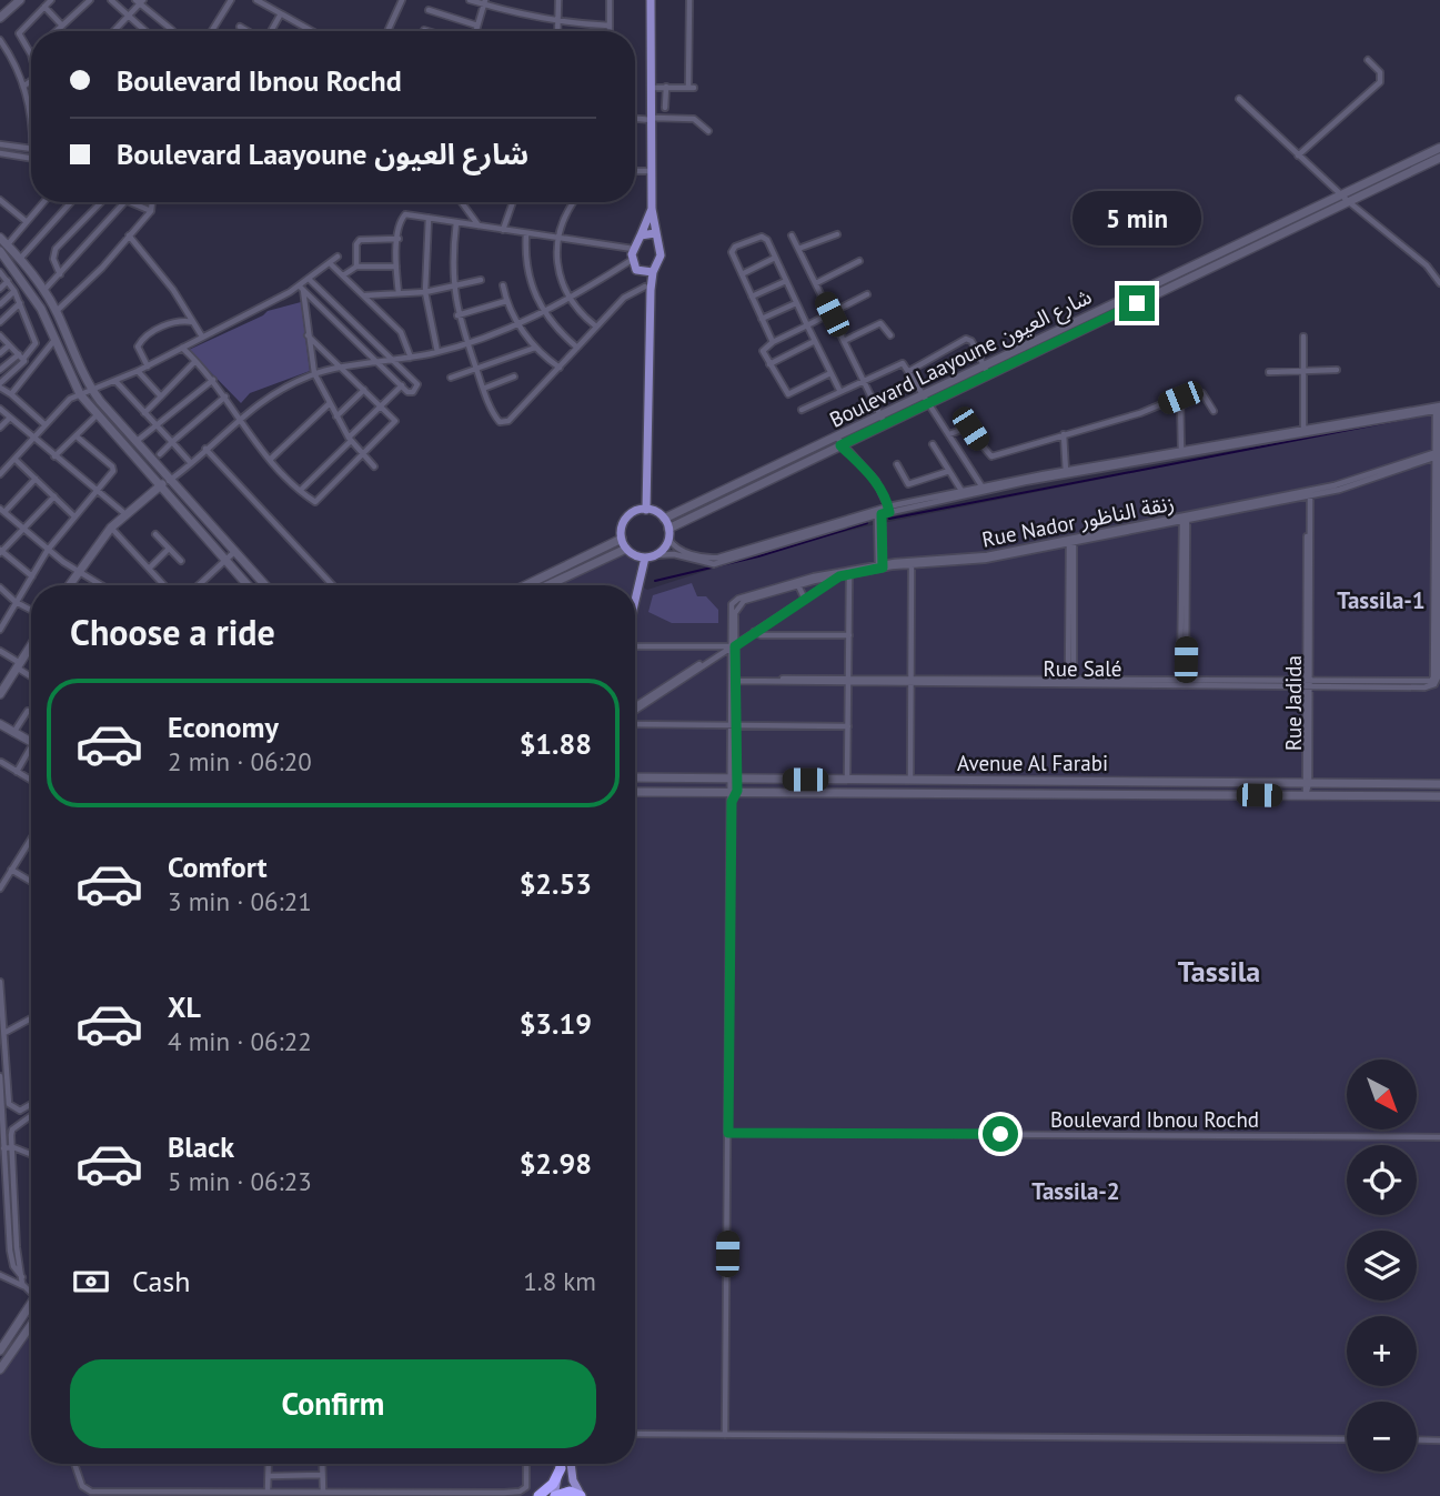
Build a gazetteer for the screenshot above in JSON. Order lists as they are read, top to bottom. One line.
{"streets":{"street":["Boulevard Laayoune شارع العيون","Rue Nador زنقة الناظور","Rue Salé","Rue Jadida","Avenue Al Farabi","Boulevard Ibnou Rochd"]},"crossings":[["Rue Nador زنقة الناظور","Rue Salé"],["Rue Nador زنقة الناظور","Rue Jadida"],["Rue Salé","Rue Jadida"],["Rue Jadida","Avenue Al Farabi"]],"districts":["Tassila-1","Tassila","Tassila-2"],"north":"bottom right","page":{"banner":["Boulevard Ibnou Rochd","Boulevard Laayoune شارع العيون"],"bubble":"5 min","heading":"Choose a ride","list":[{"name":"Economy","note":"2 min · 06:20","value":"$1.88"},{"name":"Comfort","note":"3 min · 06:21","value":"$2.53"},{"name":"XL","note":"4 min · 06:22","value":"$3.19"},{"name":"Black","note":"5 min · 06:23","value":"$2.98"}],"map_buttons":["+","−"],"pay":["Cash","1.8 km"],"buttons":"Confirm"}}
